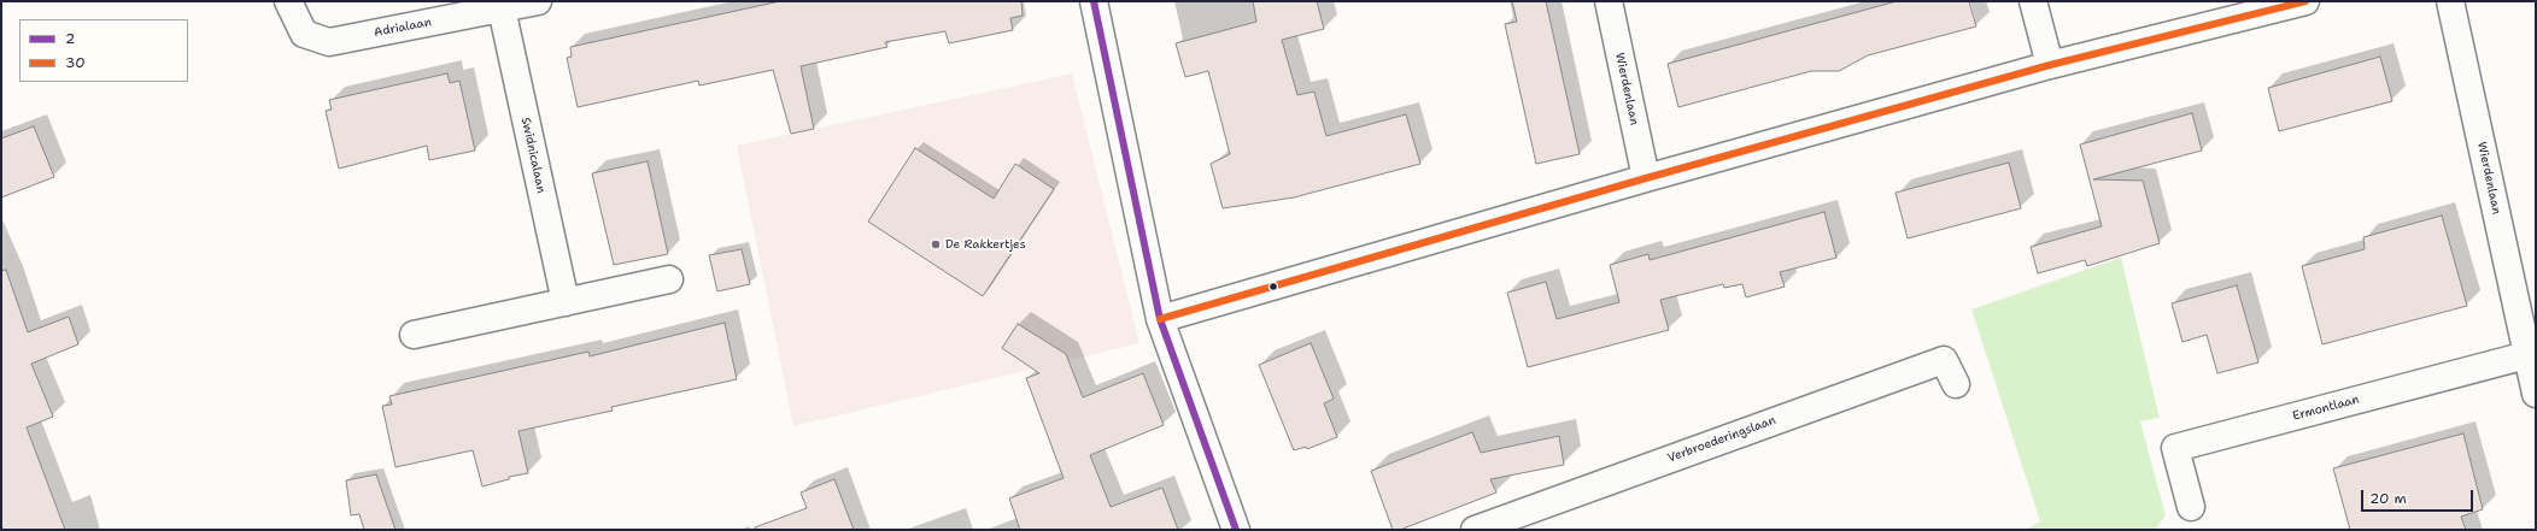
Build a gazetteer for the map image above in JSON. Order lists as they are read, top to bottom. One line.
{"streets":{"street":["Adrialaan","Wierdenlaan","Swidnicalaan","Ermontlaan","Verbroederingslaan"]},"crossings":[["Adrialaan","Swidnicalaan"],["Wierdenlaan","Ermontlaan"]],"places":["De Rakkertjes"],"lines":["transit line 2","transit line 30"],"legend":["2","30"],"scale_bar":"20 m"}
